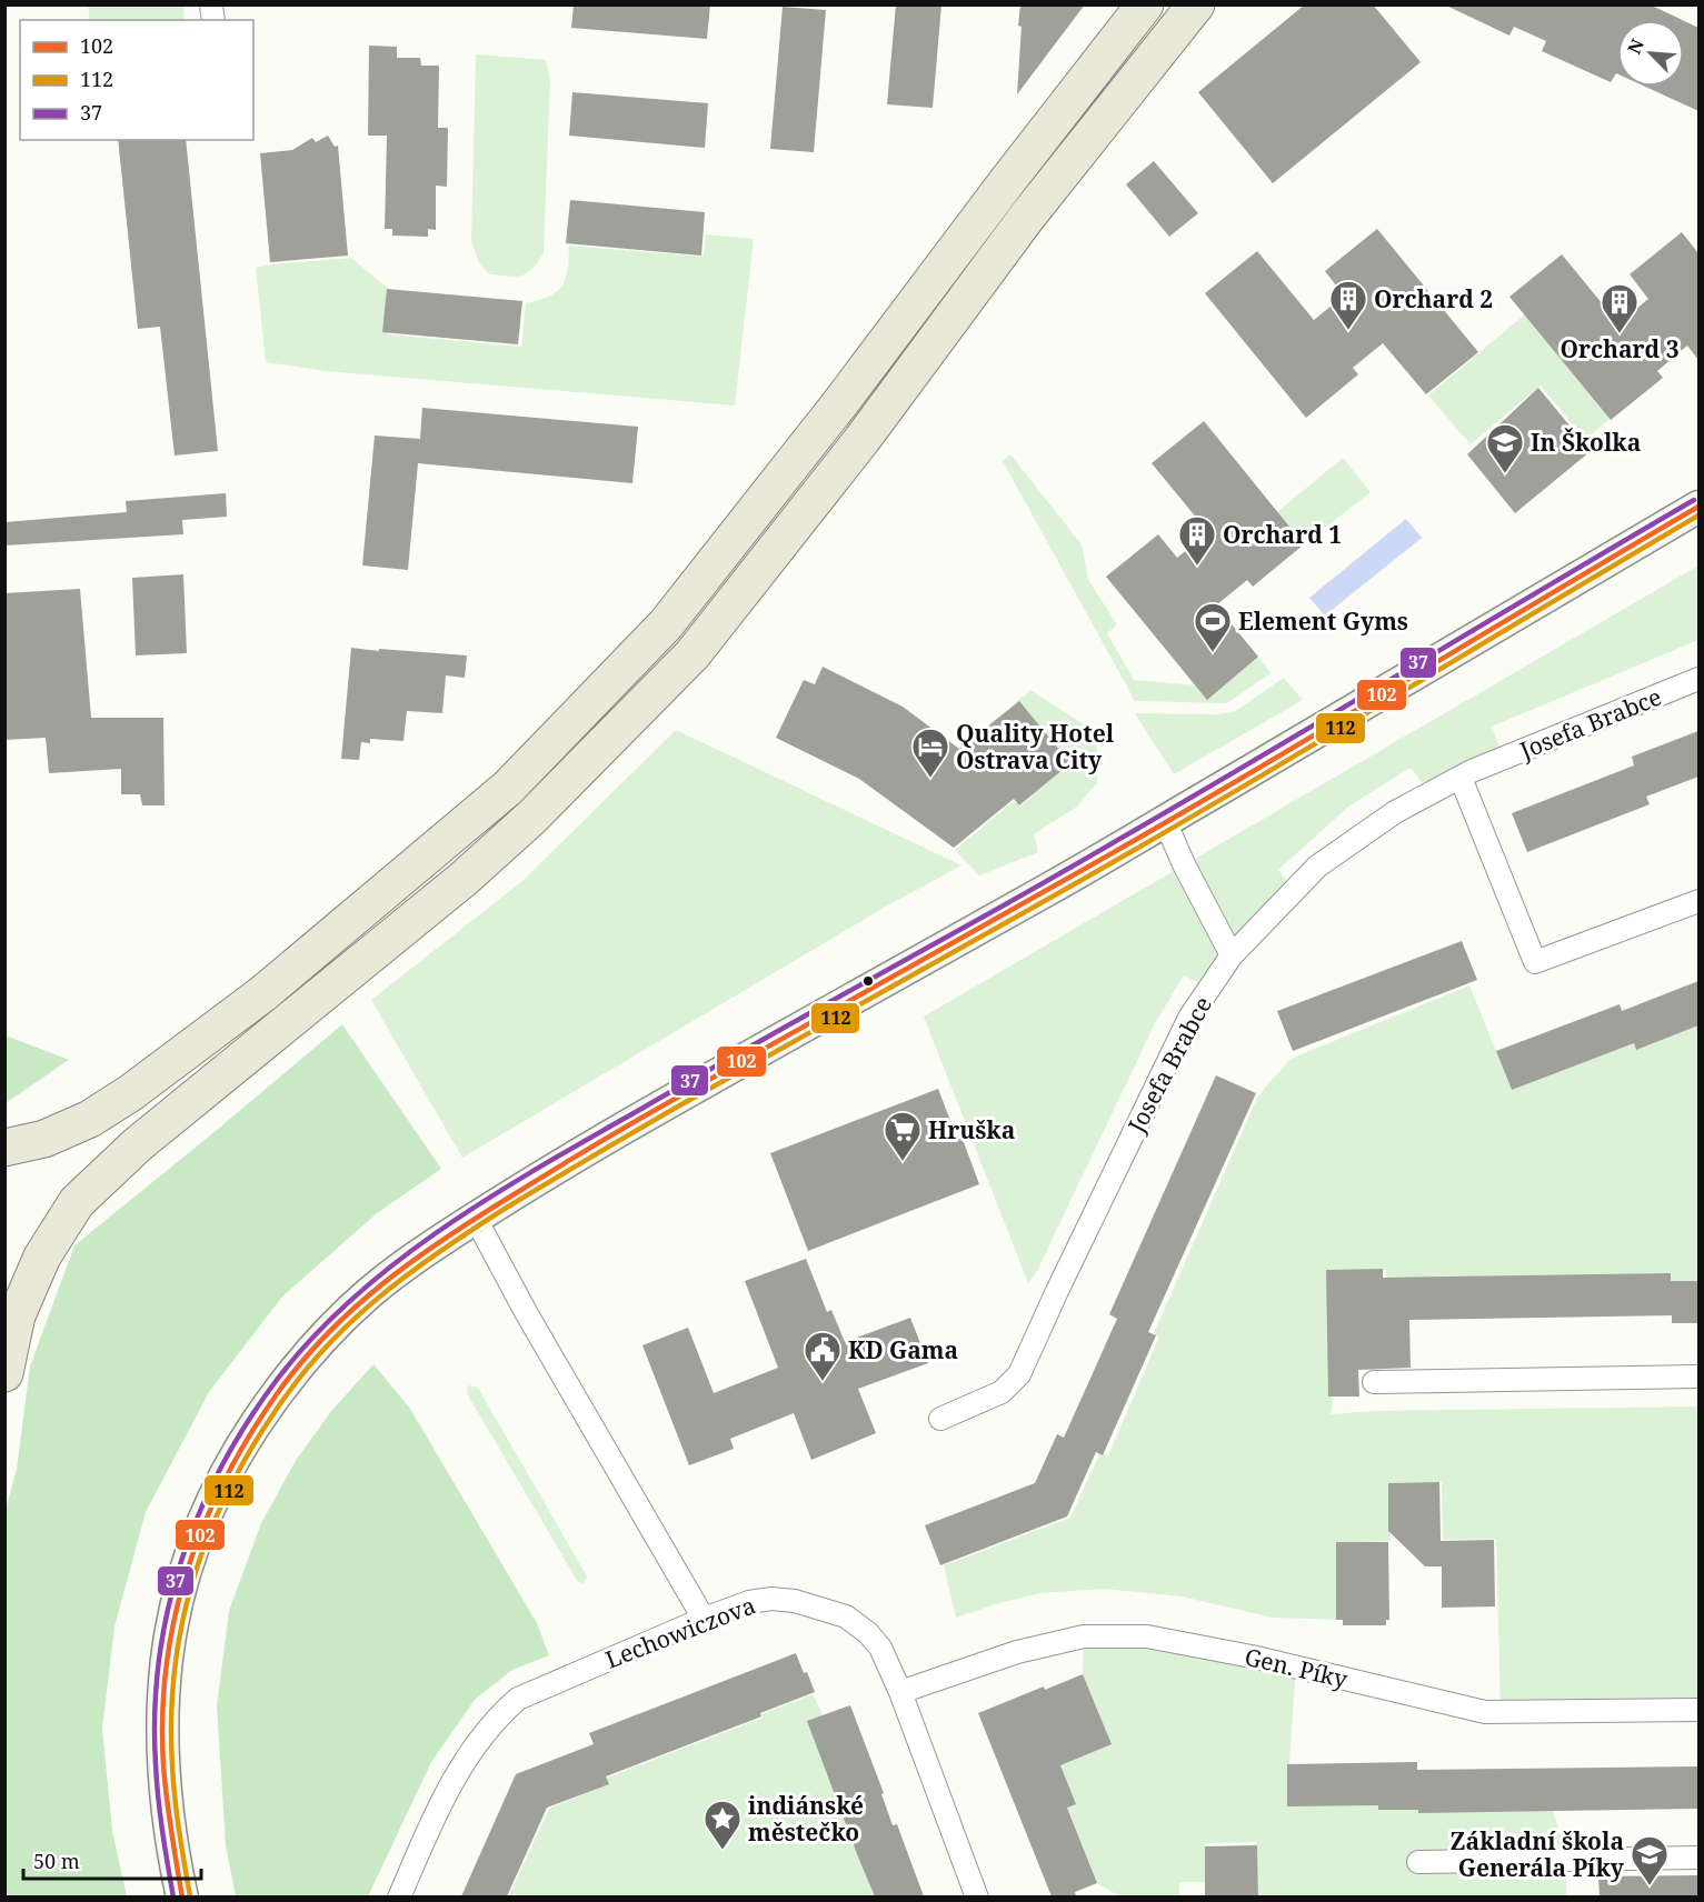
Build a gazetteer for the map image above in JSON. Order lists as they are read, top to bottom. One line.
{"streets":{"street":["Josefa Brabce","Lechowiczova","Gen. Píky"]},"crossings":[["Lechowiczova","Gen. Píky"]],"places":{"building":["Orchard 2","Orchard 3","Orchard 1"],"school or university":["In Školka","Základní škola Generála Píky"],"sports":["Element Gyms"],"hotel":["Quality Hotel Ostrava City"],"supermarket":["Hruška"],"public building":["KD Gama"],"place":["indiánské městečko"]},"lines":["transit line 37","transit line 102","transit line 112"],"legend":["102","112","37"],"scale_bar":"50 m","north":"top left"}
